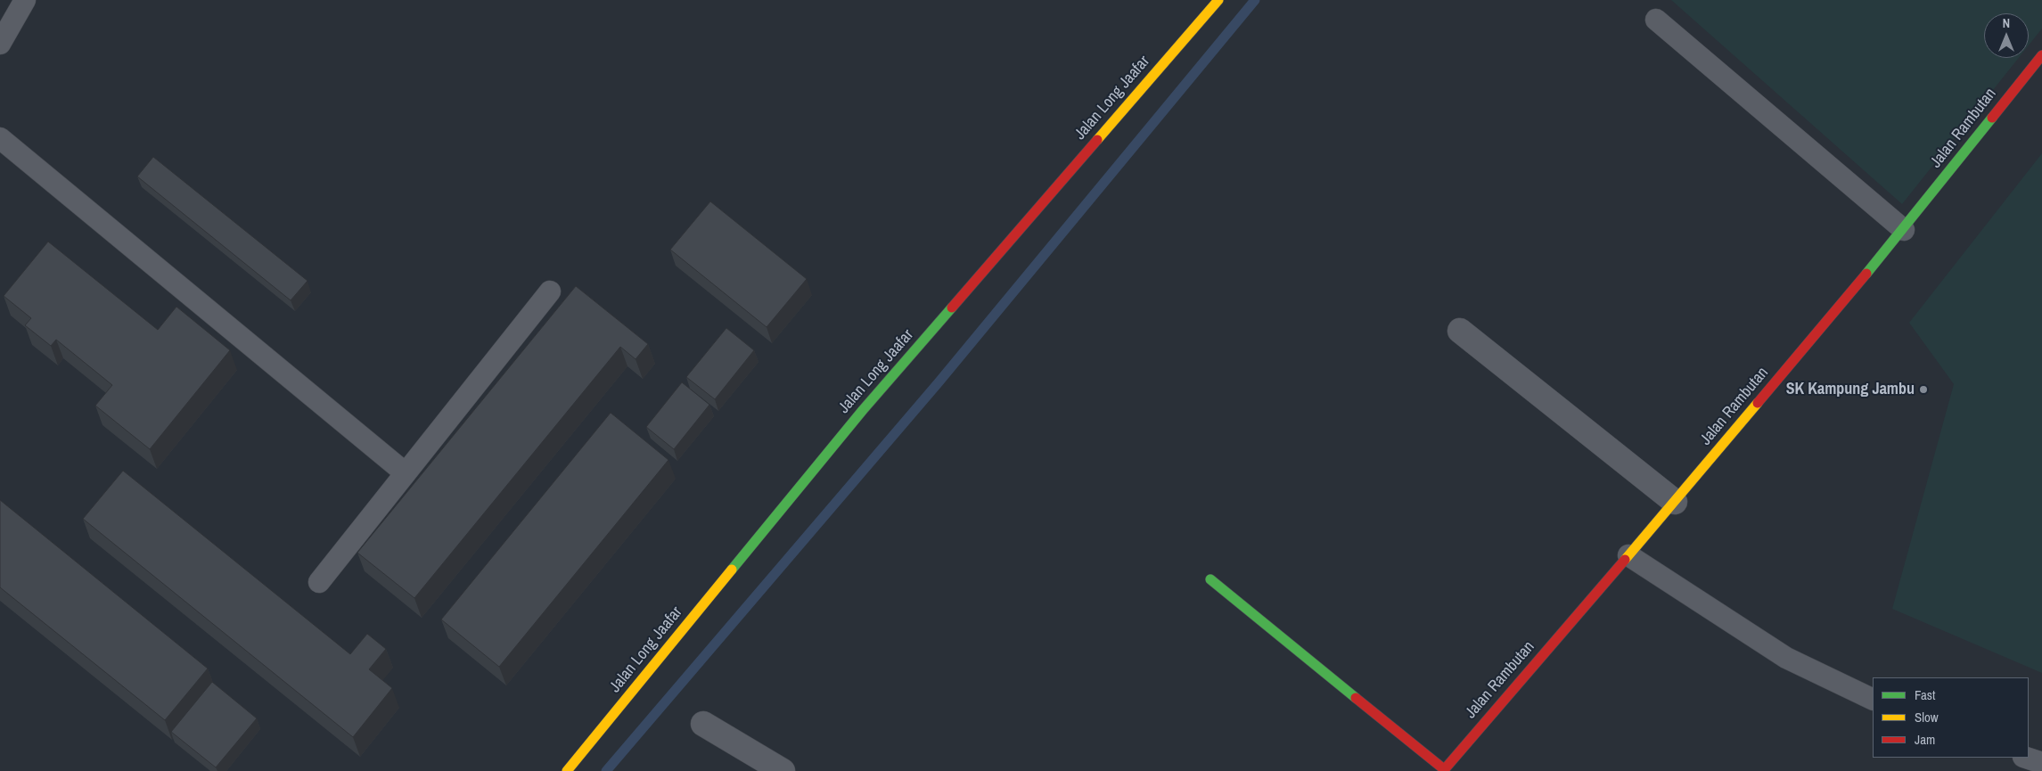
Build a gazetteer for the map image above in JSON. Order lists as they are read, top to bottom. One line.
{"streets":{"street":["Jalan Long Jaafar","Jalan Rambutan"]},"places":["SK Kampung Jambu"],"legend":["Fast","Slow","Jam"],"north":"top"}
